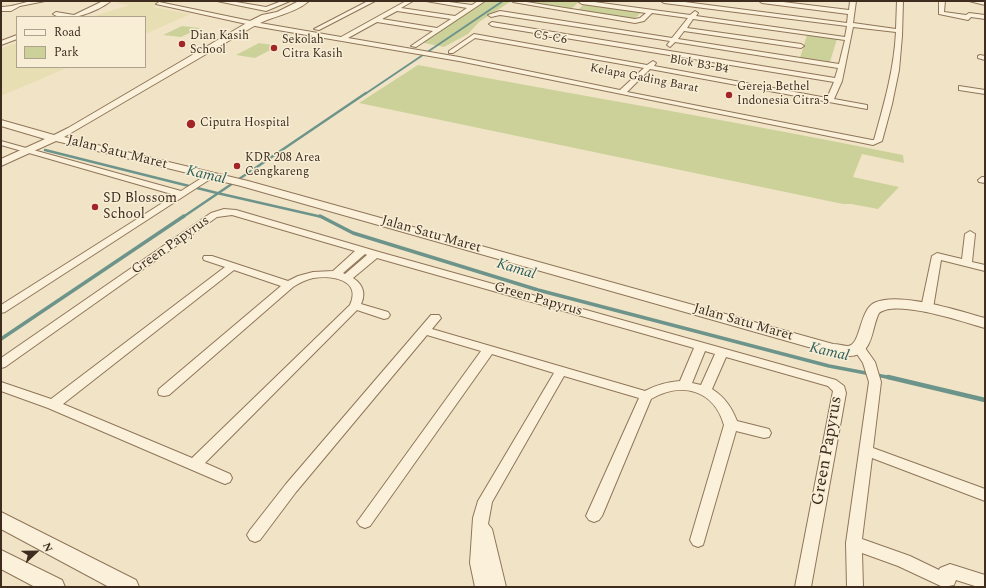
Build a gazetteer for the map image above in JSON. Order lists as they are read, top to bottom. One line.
{"streets":{"street":["C5-C6","Blok B3-B4","Kelapa Gading Barat","Jalan Satu Maret","Green Papyrus"]},"crossings":[["C5-C6","Blok B3-B4"],["C5-C6","Kelapa Gading Barat"]],"water":["Kamal"],"places":["Dian Kasih School","Sekolah Citra Kasih","Gereja Bethel Indonesia Citra 5","Ciputra Hospital","KDR 208 Area Cengkareng","SD Blossom School"],"legend":["Road","Park"],"north":"right"}
